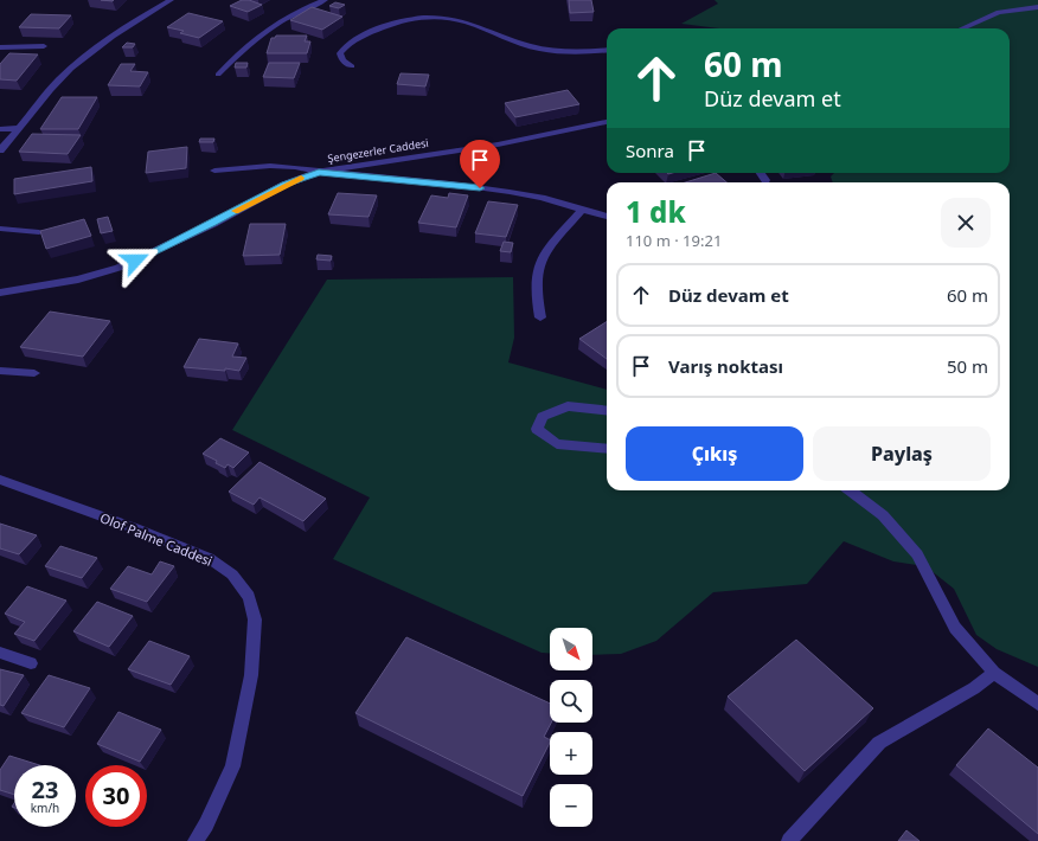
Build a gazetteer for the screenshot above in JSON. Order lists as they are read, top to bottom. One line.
{"streets":{"street":["Şengezerler Caddesi","Olof Palme Caddesi"]},"north":"bottom right","page":{"turn":["60 m","Düz devam et"],"then":"Sonra","heading":["1 dk","110 m · 19:21"],"list":[{"name":"Düz devam et","value":"60 m"},{"name":"Varış noktası","value":"50 m"}],"buttons":["Çıkış","Paylaş"],"map_buttons":["+","−"],"speed":"23 km/h","limit":"30"}}
